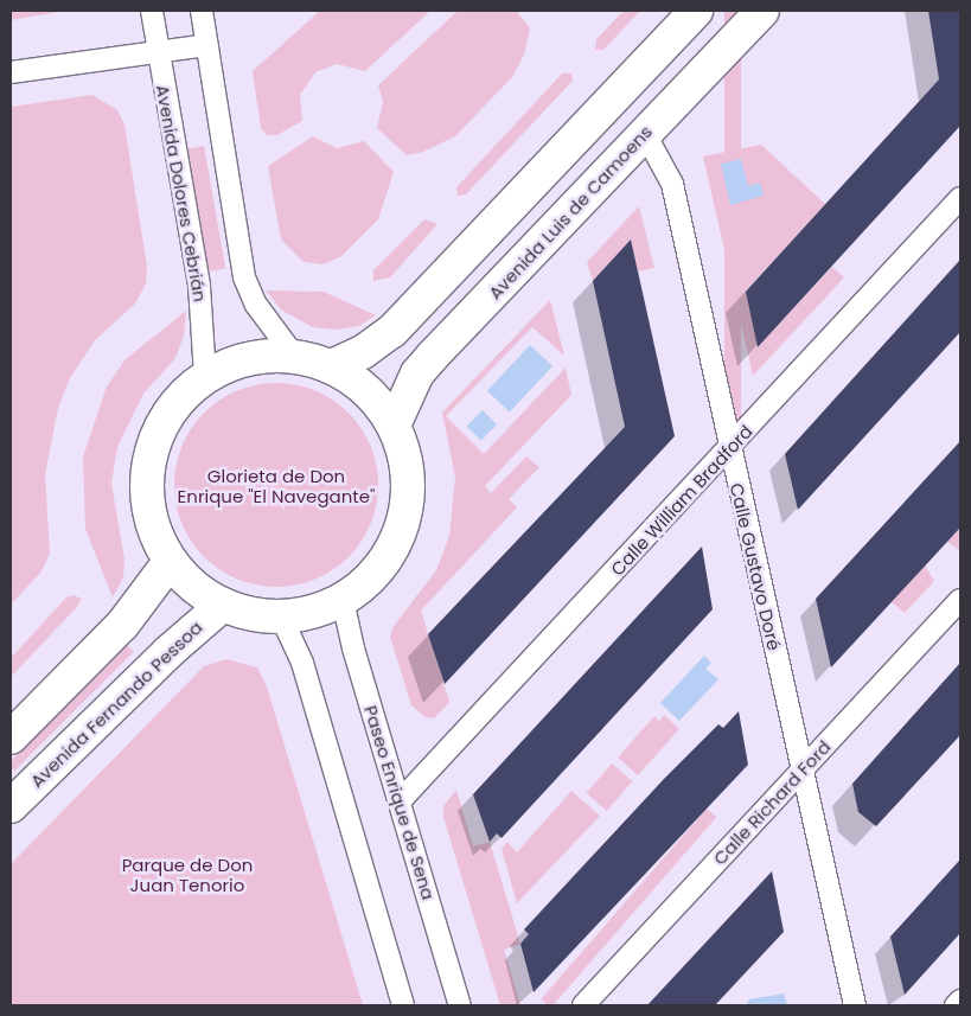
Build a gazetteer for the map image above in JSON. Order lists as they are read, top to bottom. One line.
{"streets":{"main road":["Avenida Luis de Camoens","Avenida Fernando Pessoa"],"street":["Avenida Dolores Cebrián","Calle William Bradford","Calle Gustavo Doré","Paseo Enrique de Sena","Calle Richard Ford"]},"crossings":[["Avenida Luis de Camoens","Calle Gustavo Doré"],["Calle William Bradford","Calle Gustavo Doré"],["Calle William Bradford","Paseo Enrique de Sena"],["Calle Gustavo Doré","Calle Richard Ford"]],"parks":["Glorieta de Don Enrique \"El Navegante\"","Parque de Don Juan Tenorio"]}
